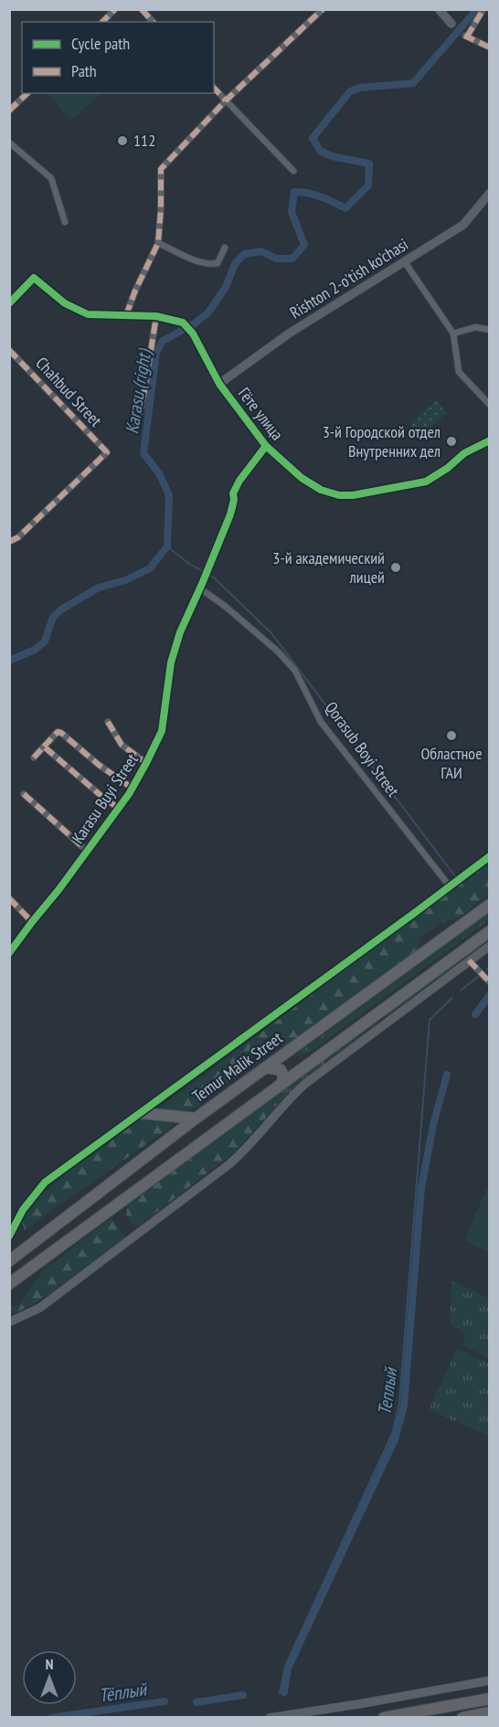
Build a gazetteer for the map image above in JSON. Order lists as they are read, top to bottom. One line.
{"streets":{"highway":["Temur Malik Street"],"street":["Rishton 2-o'tish ko'chasi","Chahbud Street","Гёте улица","Qorasub Boyi Street","Karasu Buyi Street"]},"crossings":[["Rishton 2-o'tish ko'chasi","Гёте улица"],["Гёте улица","Karasu Buyi Street"],["Qorasub Boyi Street","Karasu Buyi Street"]],"water":["Karasu (right)","Теплый","Тёплый"],"places":["112","3-й Городской отдел Внутренних дел","3-й академический лицей","Областное ГАИ"],"legend":["Cycle path","Path"],"north":"top"}
